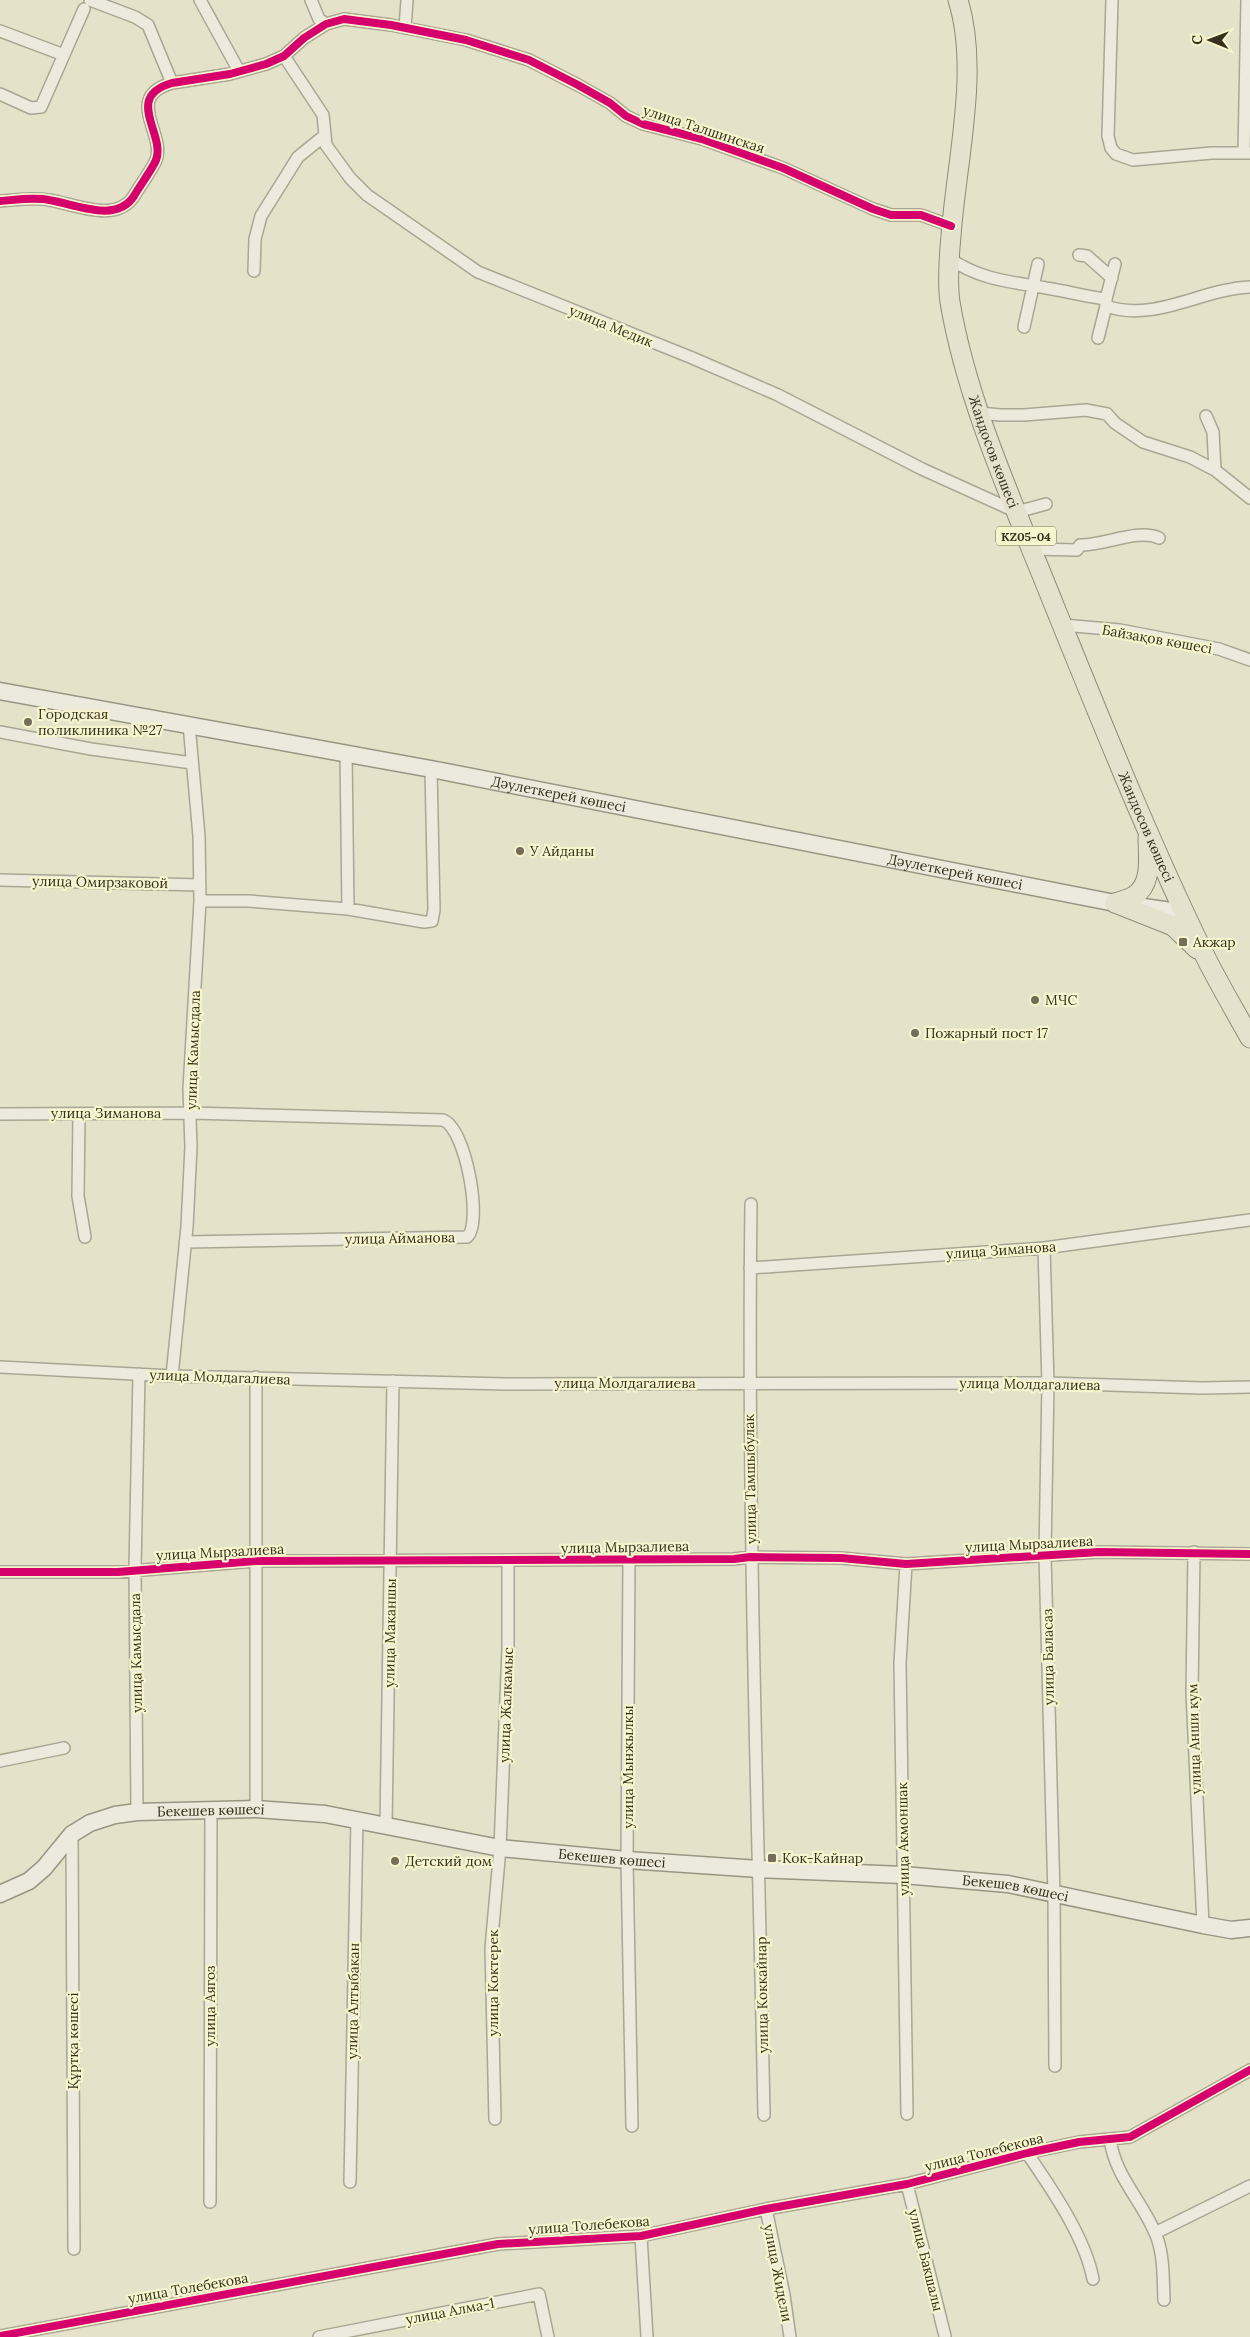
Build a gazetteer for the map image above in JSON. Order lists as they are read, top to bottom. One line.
{"streets":{"main road":["Жандосов көшесі","KZ05-04","Дәулеткерей көшесі","Бекешев көшесі"],"street":["улица Талшинская","улица Медик","Байзақов көшесі","улица Омирзаковой","улица Камысдала","улица Зиманова","улица Айманова","улица Молдагалиева","улица Тамшыбулак","улица Мырзалиева","улица Маканшы","улица Баласаз","улица Жалкамыс","улица Анши кум","улица Мынжылкы","улица Акмоншак","улица Коктерек","улица Коккайнар","улица Алтыбакан","улица Аягоз","Құртқа көшесі","улица Толебекова","улица Бакшалы","улица Жидели","улица Алма-1"]},"crossings":[["улица Талшинская","улица Медик"],["улица Талшинская","Жандосов көшесі"],["улица Медик","Жандосов көшесі"],["Жандосов көшесі","Байзақов көшесі"],["Жандосов көшесі","Дәулеткерей көшесі"],["Дәулеткерей көшесі","улица Камысдала"],["улица Омирзаковой","улица Камысдала"],["улица Камысдала","улица Зиманова"],["улица Камысдала","улица Айманова"],["улица Камысдала","улица Молдагалиева"],["улица Камысдала","улица Мырзалиева"],["улица Камысдала","Бекешев көшесі"],["улица Зиманова","улица Айманова"],["улица Зиманова","улица Тамшыбулак"],["улица Зиманова","улица Баласаз"],["улица Молдагалиева","улица Тамшыбулак"],["улица Молдагалиева","улица Маканшы"],["улица Молдагалиева","улица Баласаз"],["улица Тамшыбулак","улица Мырзалиева"],["улица Тамшыбулак","Бекешев көшесі"],["улица Тамшыбулак","улица Коккайнар"],["улица Мырзалиева","улица Маканшы"],["улица Мырзалиева","улица Баласаз"],["улица Мырзалиева","улица Жалкамыс"],["улица Мырзалиева","улица Анши кум"],["улица Мырзалиева","улица Мынжылкы"],["улица Мырзалиева","улица Акмоншак"],["улица Маканшы","Бекешев көшесі"],["улица Баласаз","Бекешев көшесі"],["улица Жалкамыс","Бекешев көшесі"],["улица Жалкамыс","улица Коктерек"],["улица Анши кум","Бекешев көшесі"],["улица Мынжылкы","Бекешев көшесі"],["Бекешев көшесі","улица Акмоншак"],["Бекешев көшесі","улица Коктерек"],["Бекешев көшесі","улица Коккайнар"],["Бекешев көшесі","улица Алтыбакан"],["Бекешев көшесі","улица Аягоз"],["Бекешев көшесі","Құртқа көшесі"],["улица Толебекова","улица Бакшалы"],["улица Толебекова","улица Жидели"]],"places":{"other":["Городская поликлиника №27","У Айданы","МЧС","Пожарный пост 17","Детский дом"],"transit":["Акжар","Кок-Кайнар"]},"north":"left"}
